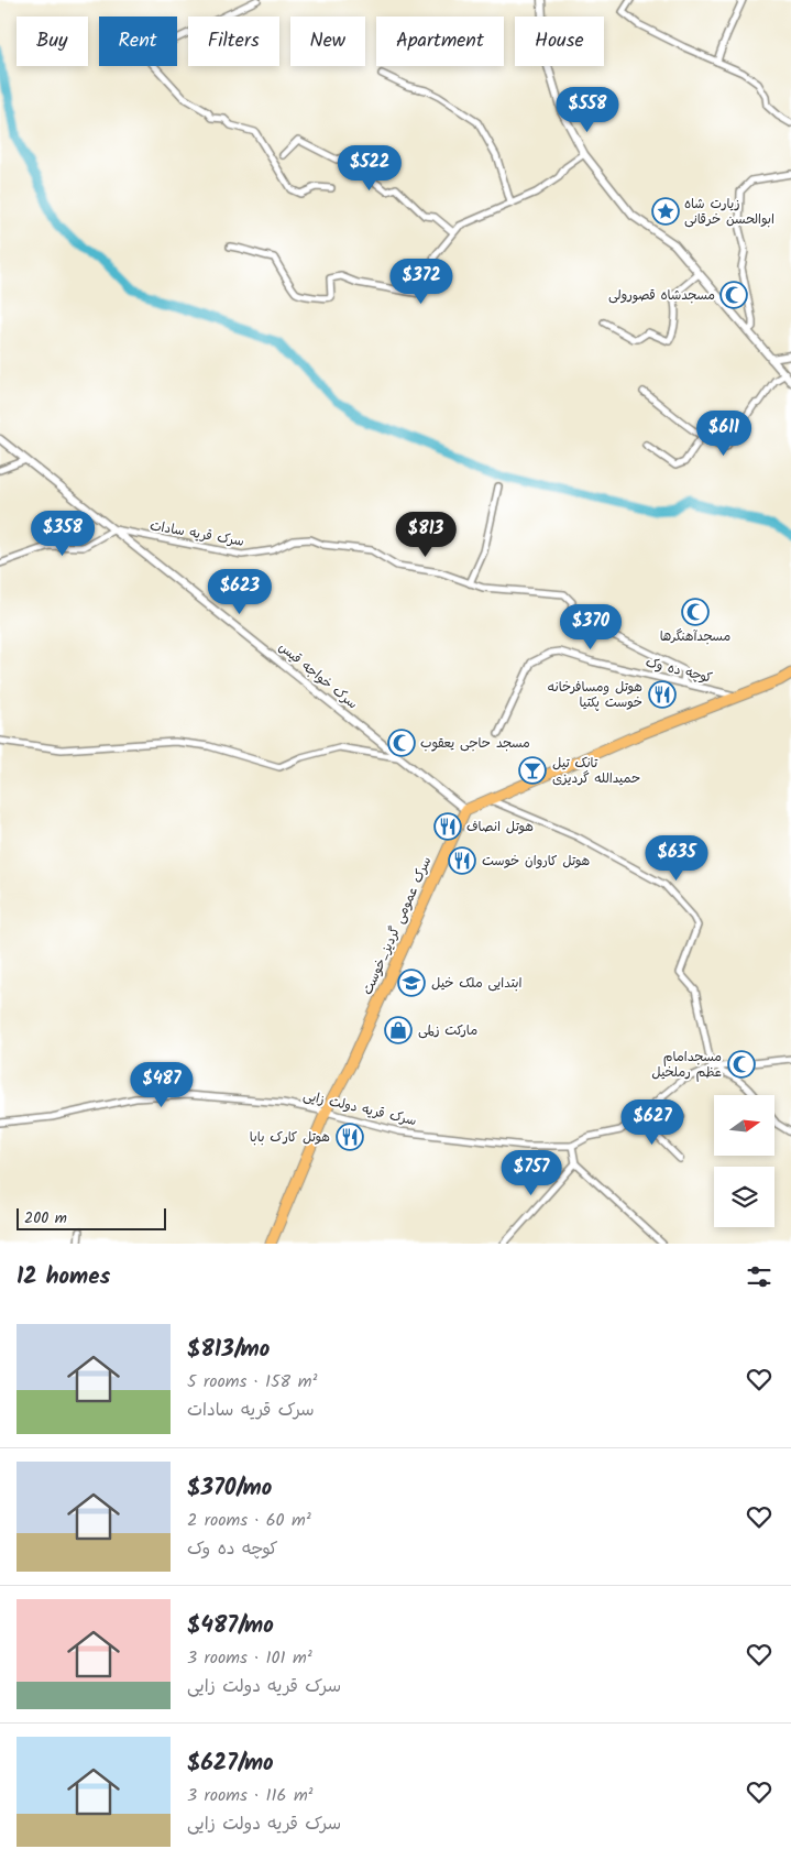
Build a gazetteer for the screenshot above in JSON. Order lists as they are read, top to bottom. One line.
{"streets":{"highway":["سرک عمومی گردیز_خوست"],"street":["سرک قریه سادات","کوچه ده وک","سرک خواجه قیس","سرک قریه دولت زایی"]},"crossings":[["سرک قریه سادات","کوچه ده وک"],["سرک قریه سادات","سرک خواجه قیس"],["سرک خواجه قیس","سرک عمومی گردیز_خوست"],["سرک عمومی گردیز_خوست","سرک قریه دولت زایی"]],"places":{"place":["زیارت شاه ابوالحسن خرقانی"],"mosque":["مسجدشاه قصورولی","مسجدآهنگرها","مسجد حاجی یعقوب","مسجدامام عظم رملخیل"],"restaurant":["هوتل ومسافرخانه خوست پکتیا","هوتل انصاف","هوتل کاروان خوست","هوتل کارک بابا"],"bar":["تانک تیل حمیدالله گردیزی"],"school or university":["ابتدایی ملک خیل"],"shop":["مارکت زلمی"]},"scale_bar":"200 m","north":"right","page":{"chip":["Buy","Rent","Filters","New","Apartment","House"],"price":["$558","$522","$372","$611","$358","$813","$623","$370","$635","$487","$627","$757"],"scale":"200 m","heading":"12 homes","list":[{"name":"$813/mo","note":"5 rooms · 158 m² · سرک قریه سادات"},{"name":"$370/mo","note":"2 rooms · 60 m² · کوچه ده وک"},{"name":"$487/mo","note":"3 rooms · 101 m² · سرک قریه دولت زایی"},{"name":"$627/mo","note":"3 rooms · 116 m² · سرک قریه دولت زایی"}]}}
